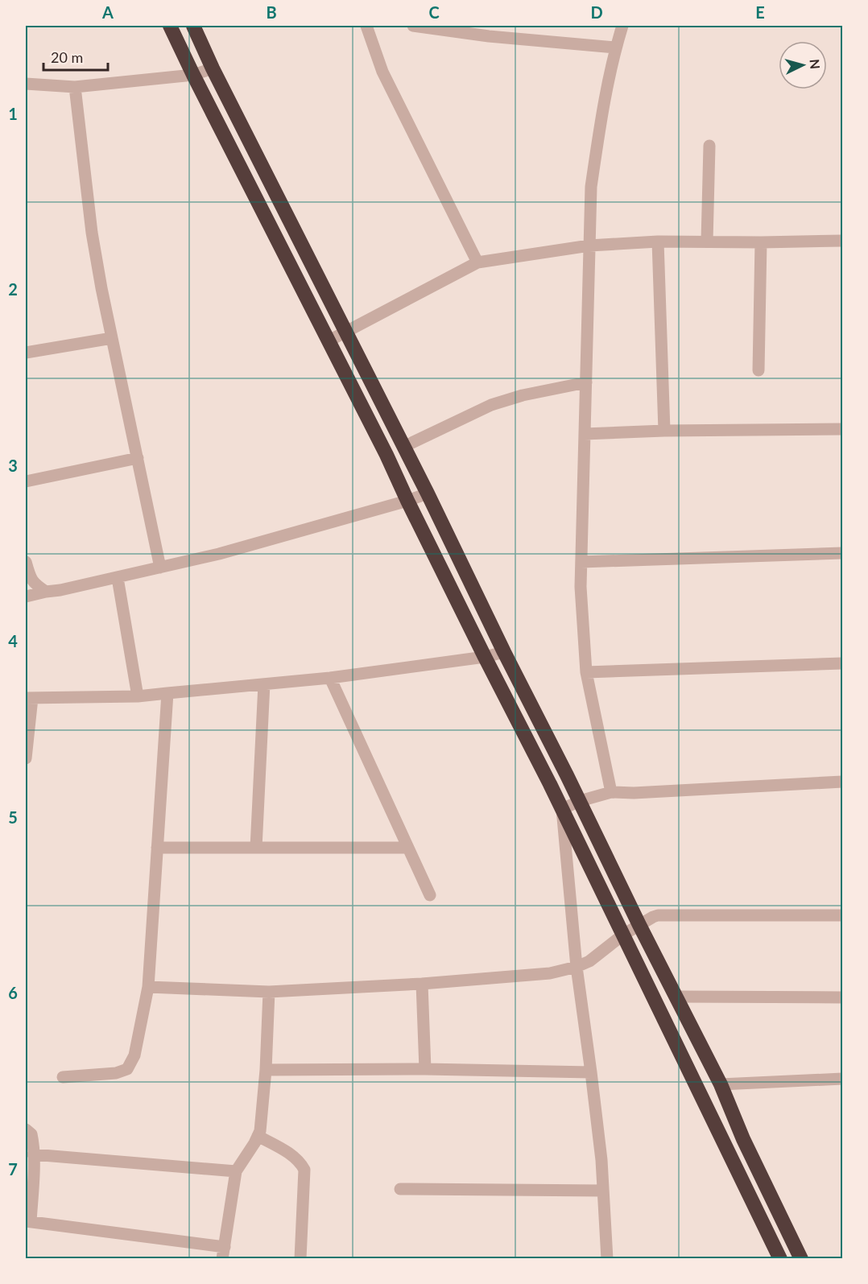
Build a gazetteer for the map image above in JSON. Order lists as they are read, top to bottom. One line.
{"scale_bar":"20 m","north":"right","grid":{"columns":["A","B","C","D","E"],"rows":["1","2","3","4","5","6","7"]}}
